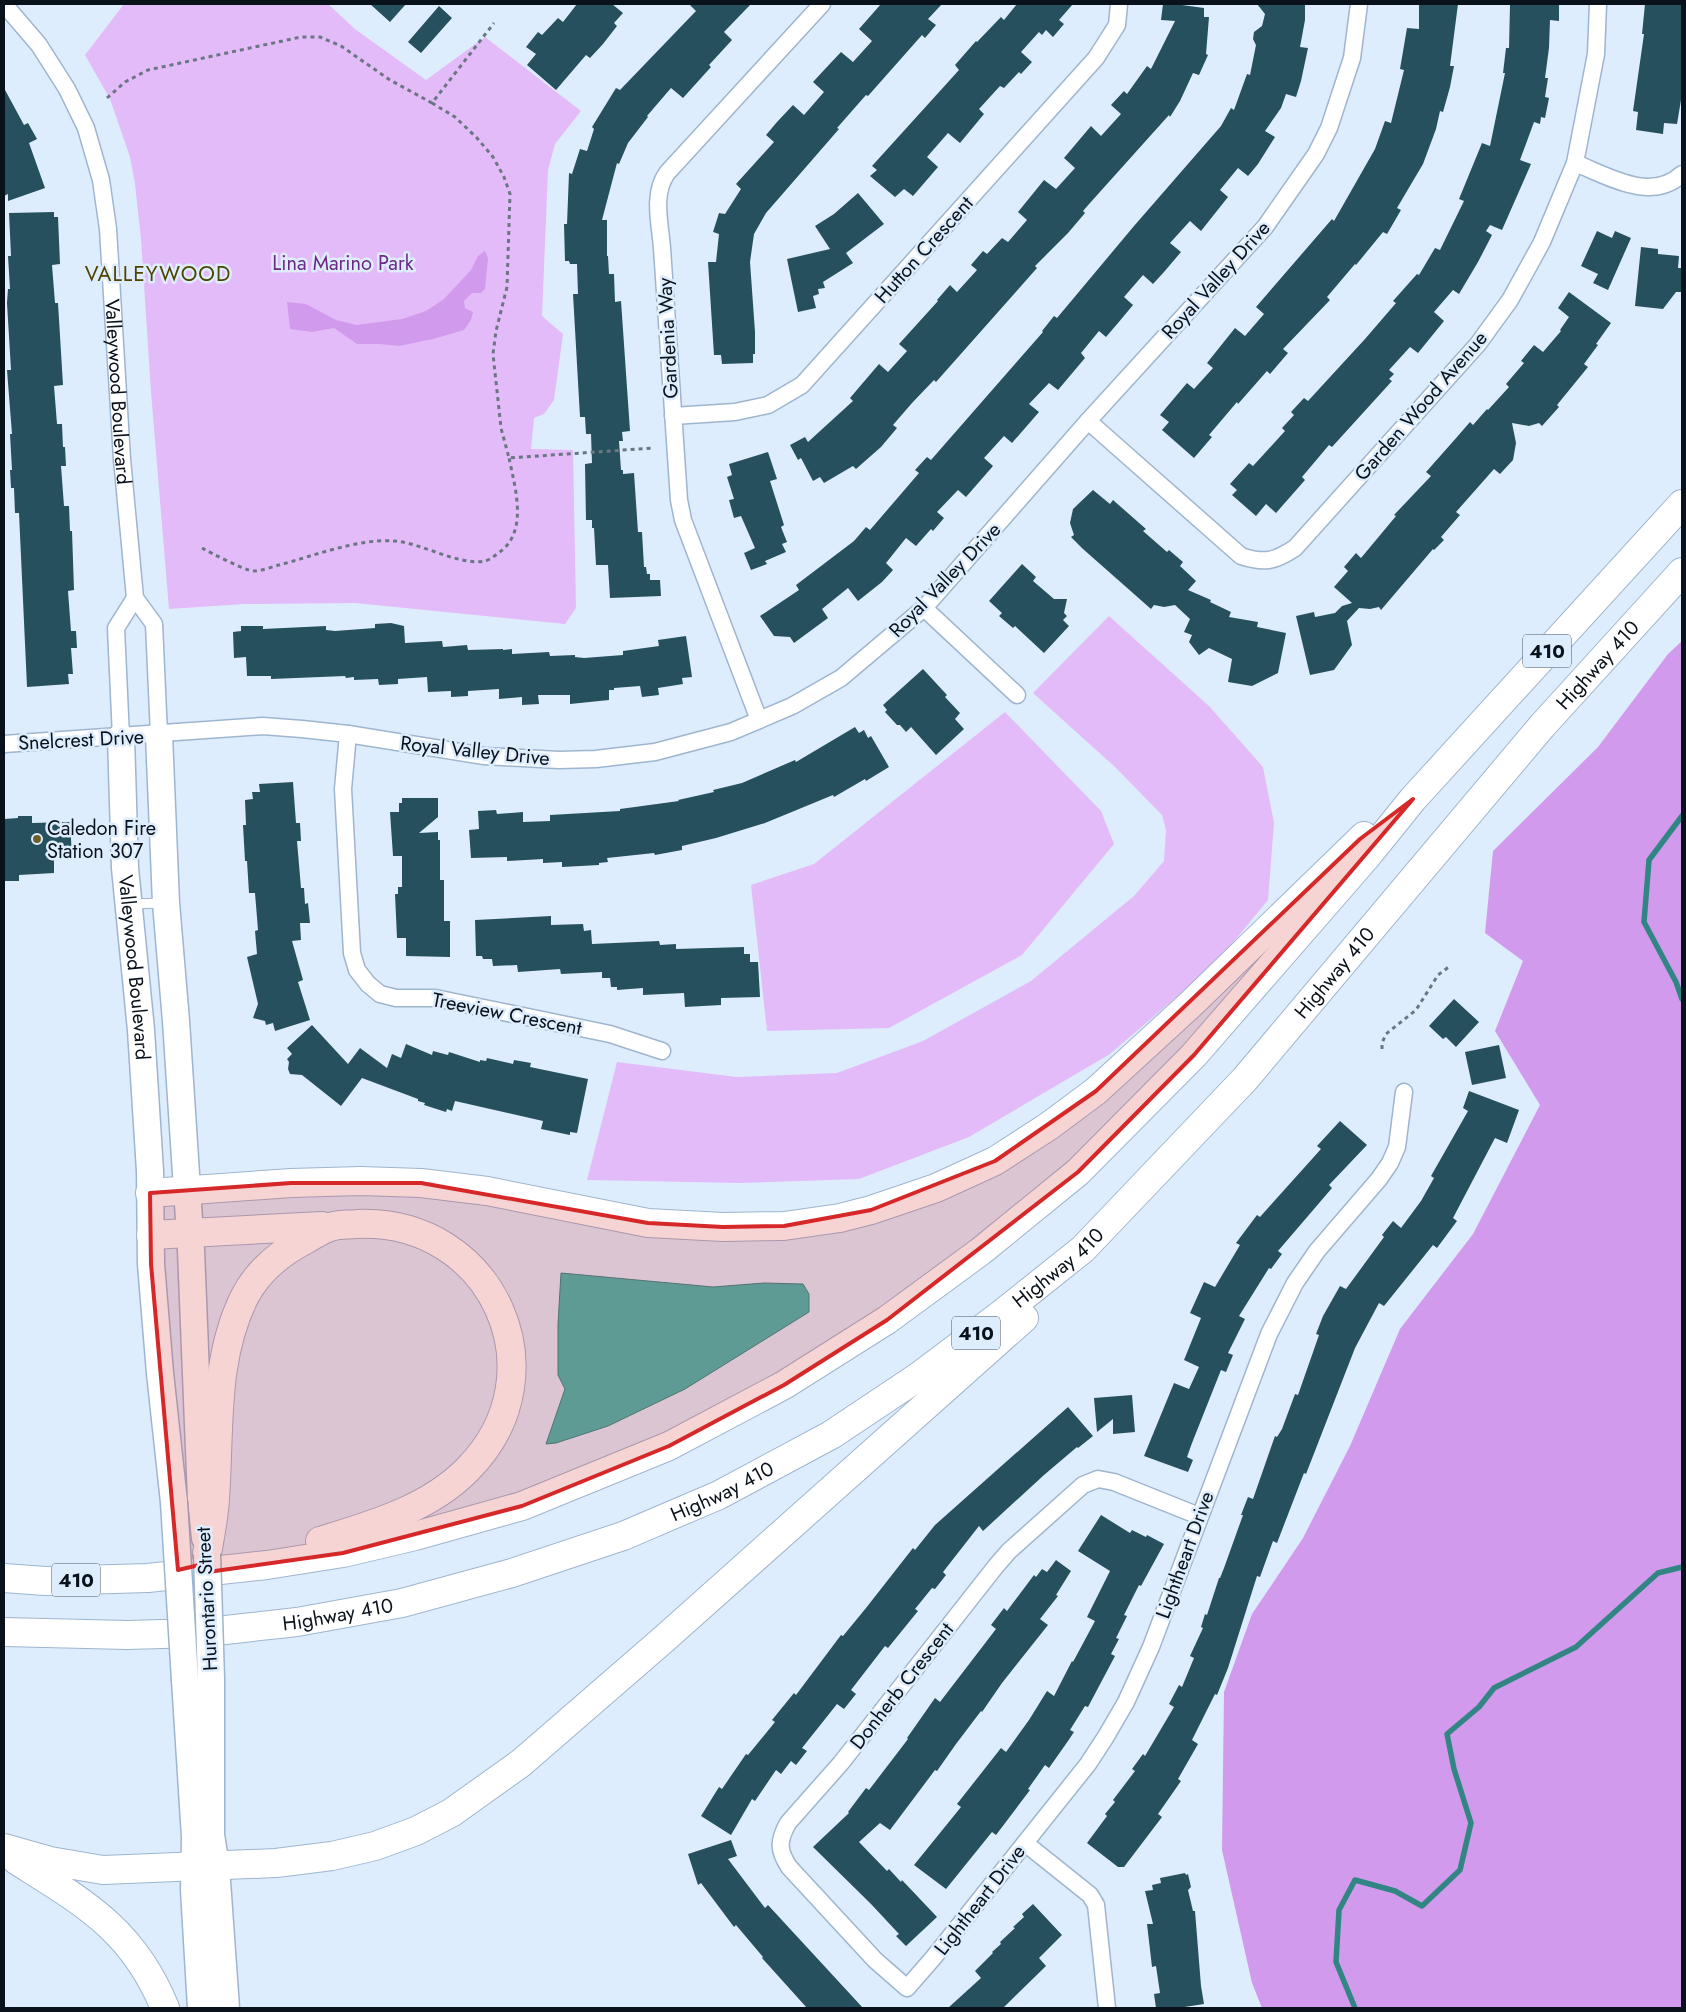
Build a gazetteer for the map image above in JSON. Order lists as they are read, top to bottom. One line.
{"streets":{"highway":["410","Highway 410"],"main road":["Valleywood Boulevard","Hurontario Street"],"street":["Hutton Crescent","Royal Valley Drive","Gardenia Way","Garden Wood Avenue","Snelcrest Drive","Treeview Crescent","Lightheart Drive","Donherb Crescent"]},"crossings":[["Hutton Crescent","Gardenia Way"],["Royal Valley Drive","Gardenia Way"],["Royal Valley Drive","Valleywood Boulevard"],["Royal Valley Drive","Garden Wood Avenue"],["Royal Valley Drive","Snelcrest Drive"],["Royal Valley Drive","Treeview Crescent"],["Valleywood Boulevard","Snelcrest Drive"],["Valleywood Boulevard","Hurontario Street"],["Lightheart Drive","Donherb Crescent"]],"districts":["VALLEYWOOD"],"parks":["Lina Marino Park"],"places":["Caledon Fire Station 307"]}
